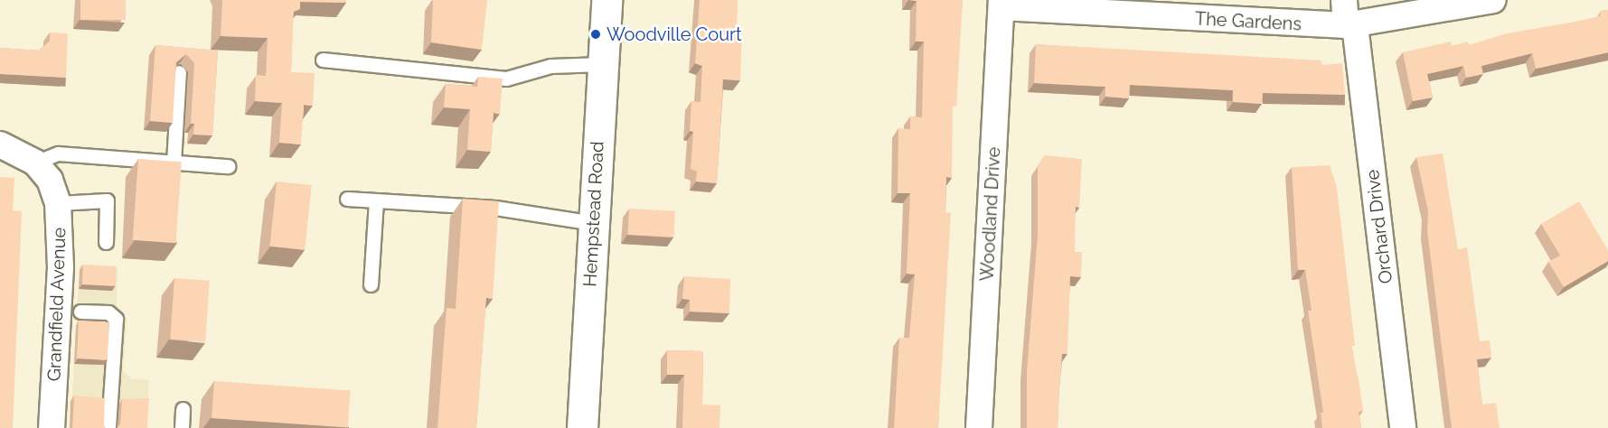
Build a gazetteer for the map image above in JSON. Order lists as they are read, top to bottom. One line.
{"streets":{"main road":["Hempstead Road"],"street":["The Gardens","Woodland Drive","Orchard Drive","Grandfield Avenue"]},"crossings":[["The Gardens","Woodland Drive"],["The Gardens","Orchard Drive"]],"places":["Woodville Court"]}
